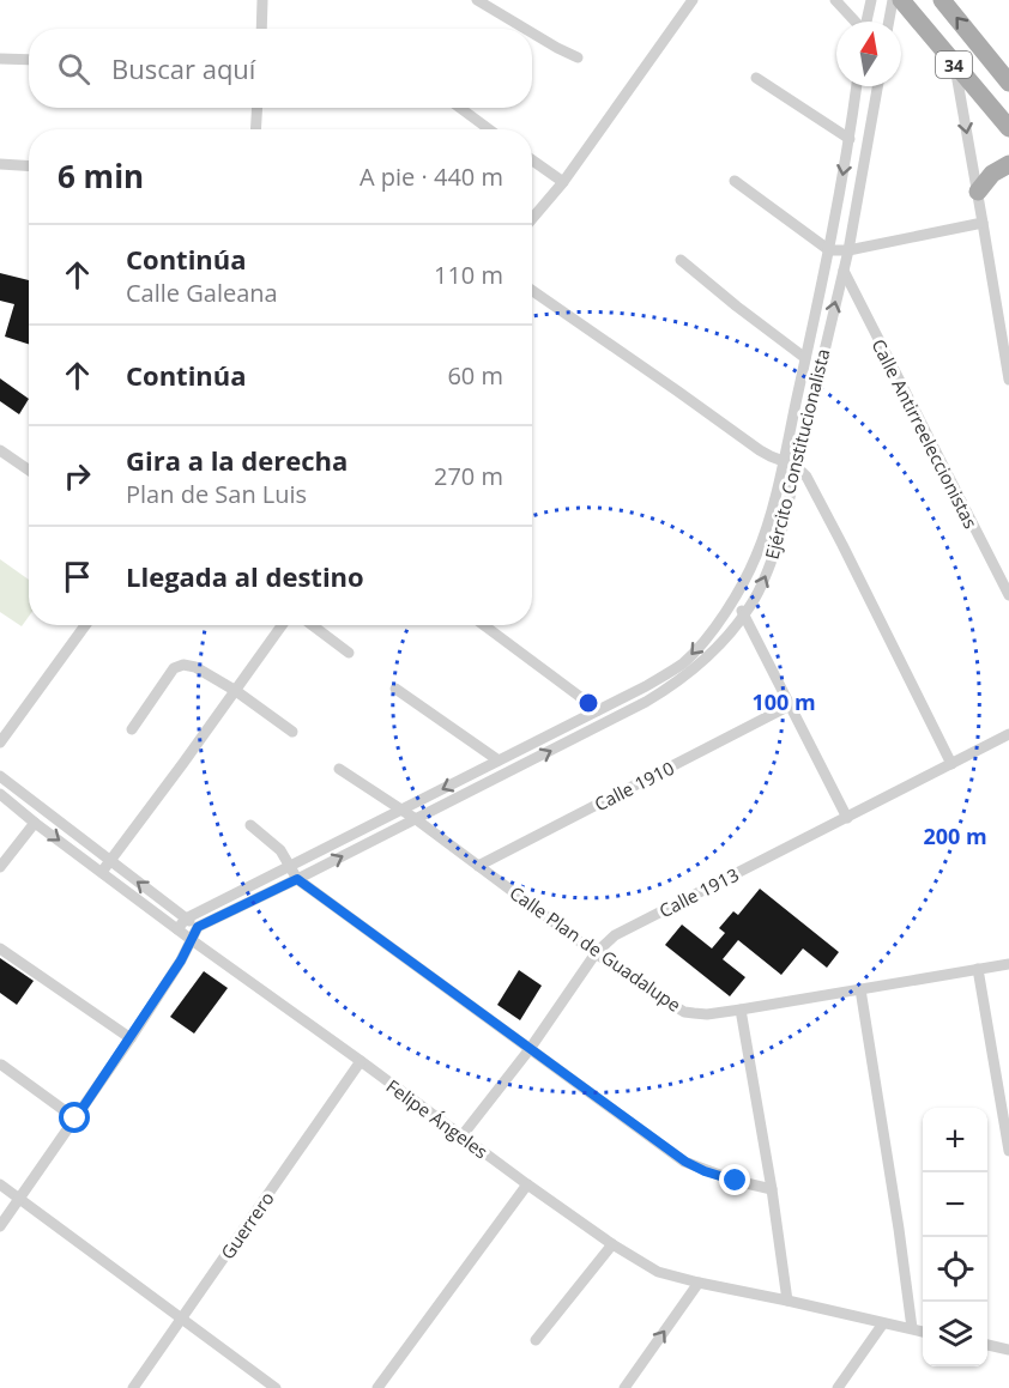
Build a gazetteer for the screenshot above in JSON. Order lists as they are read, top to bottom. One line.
{"streets":{"main road":["34"],"street":["Calle Antirreeleccionistas","Ejército Constitucionalista","Calle 1910","Calle 1913","Calle Plan de Guadalupe","Felipe Ángeles","Guerrero"]},"crossings":[["Calle Antirreeleccionistas","Ejército Constitucionalista"],["Ejército Constitucionalista","Calle Plan de Guadalupe"],["Ejército Constitucionalista","Felipe Ángeles"],["Calle 1910","Calle Plan de Guadalupe"],["Calle 1913","Calle Plan de Guadalupe"],["Calle 1913","Felipe Ángeles"],["Felipe Ángeles","Guerrero"]],"north":"top","page":{"search":"Buscar aquí","heading":["6 min","A pie · 440 m"],"list":[["Continúa","Calle Galeana","110 m"],["Continúa","60 m"],["Gira a la derecha","Plan de San Luis","270 m"],"Llegada al destino"],"map_buttons":["+","−"]},"rings":["100 m","200 m"]}
